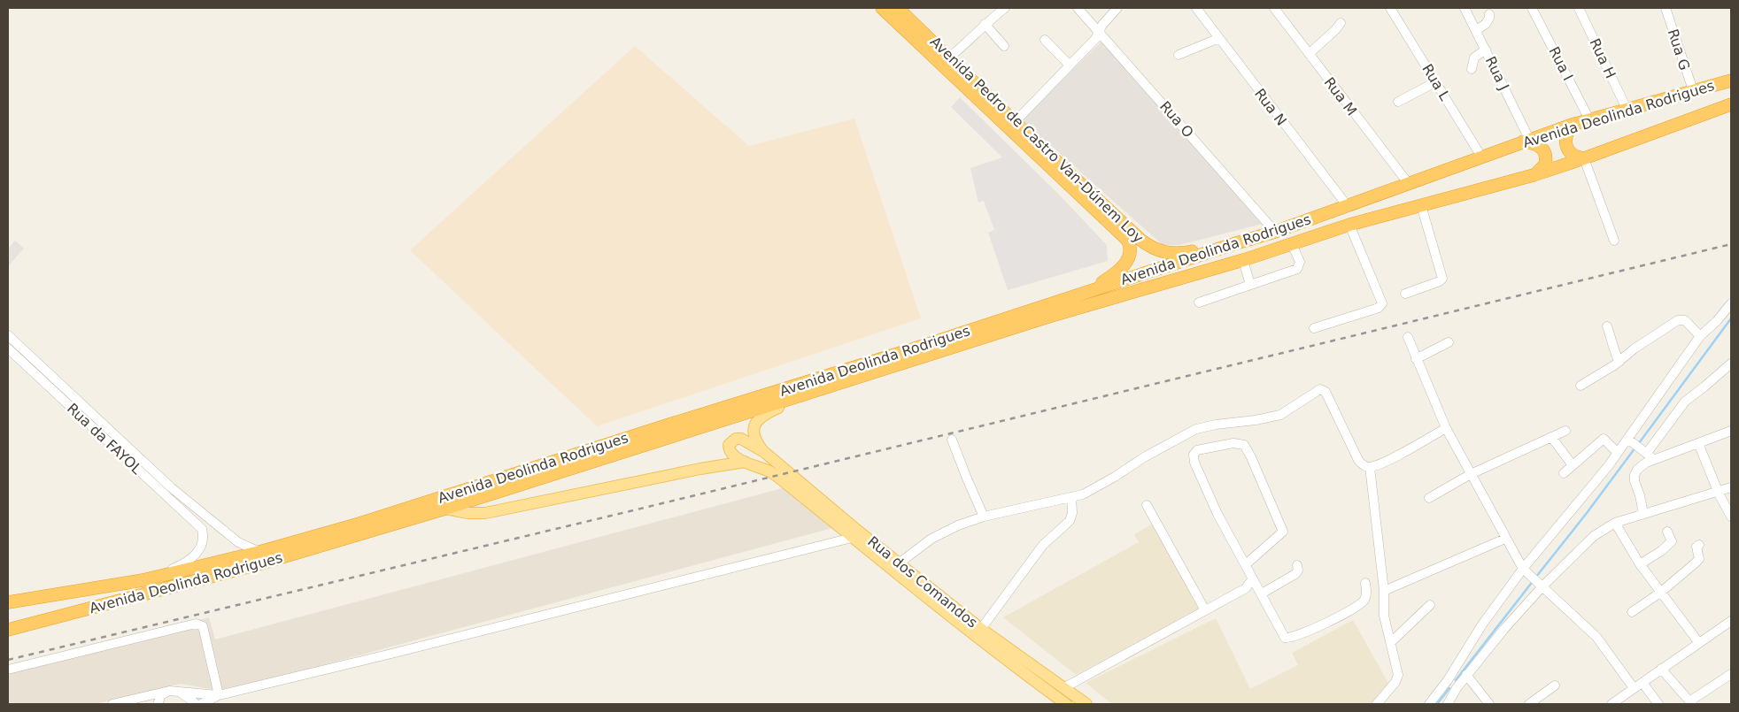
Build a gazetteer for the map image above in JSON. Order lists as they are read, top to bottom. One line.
{"streets":{"highway":["Avenida Deolinda Rodrigues","Avenida Pedro de Castro Van-Dúnem Loy"],"main road":["Rua dos Comandos"],"street":["Rua G","Rua H","Rua I","Rua J","Rua L","Rua M","Rua N","Rua O","Rua da FAYOL"]},"crossings":[["Rua G","Avenida Deolinda Rodrigues"],["Rua H","Avenida Deolinda Rodrigues"],["Rua I","Avenida Deolinda Rodrigues"],["Rua J","Avenida Deolinda Rodrigues"],["Rua L","Avenida Deolinda Rodrigues"],["Rua M","Avenida Deolinda Rodrigues"],["Rua N","Avenida Deolinda Rodrigues"],["Avenida Deolinda Rodrigues","Rua O"],["Avenida Deolinda Rodrigues","Avenida Pedro de Castro Van-Dúnem Loy"],["Avenida Deolinda Rodrigues","Rua da FAYOL"]]}
